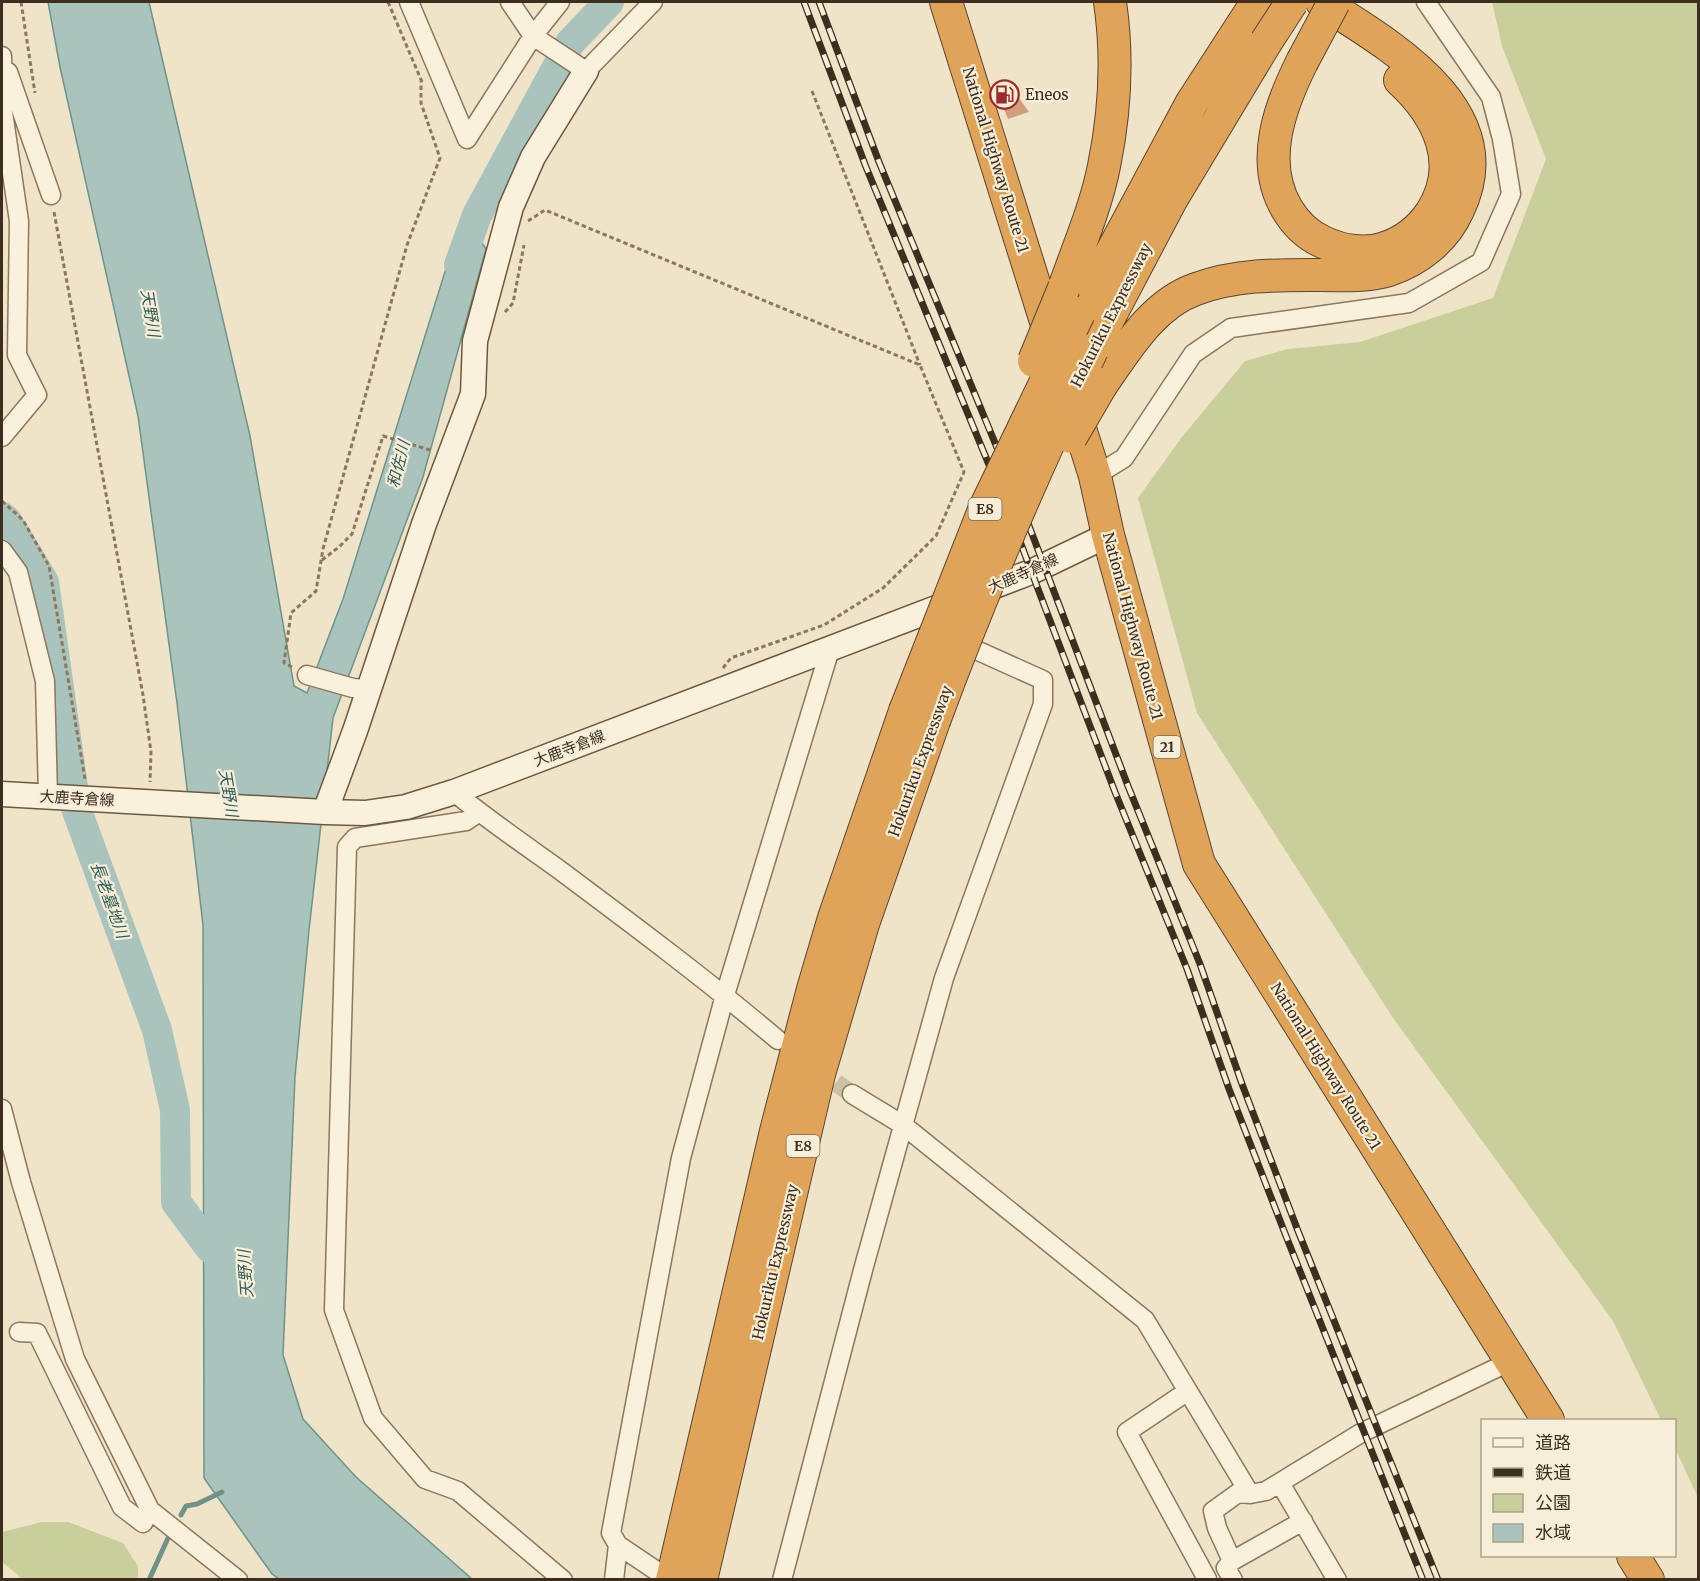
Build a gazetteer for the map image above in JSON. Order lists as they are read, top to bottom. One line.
{"streets":{"highway":["National Highway Route 21","Hokuriku Expressway","E8","21"],"main road":["大鹿寺倉線"]},"crossings":[["National Highway Route 21","大鹿寺倉線"]],"water":["天野川","和佐川","長老墓地川"],"places":{"fuel station":["Eneos"]},"legend":["道路","鉄道","公園","水域"]}
